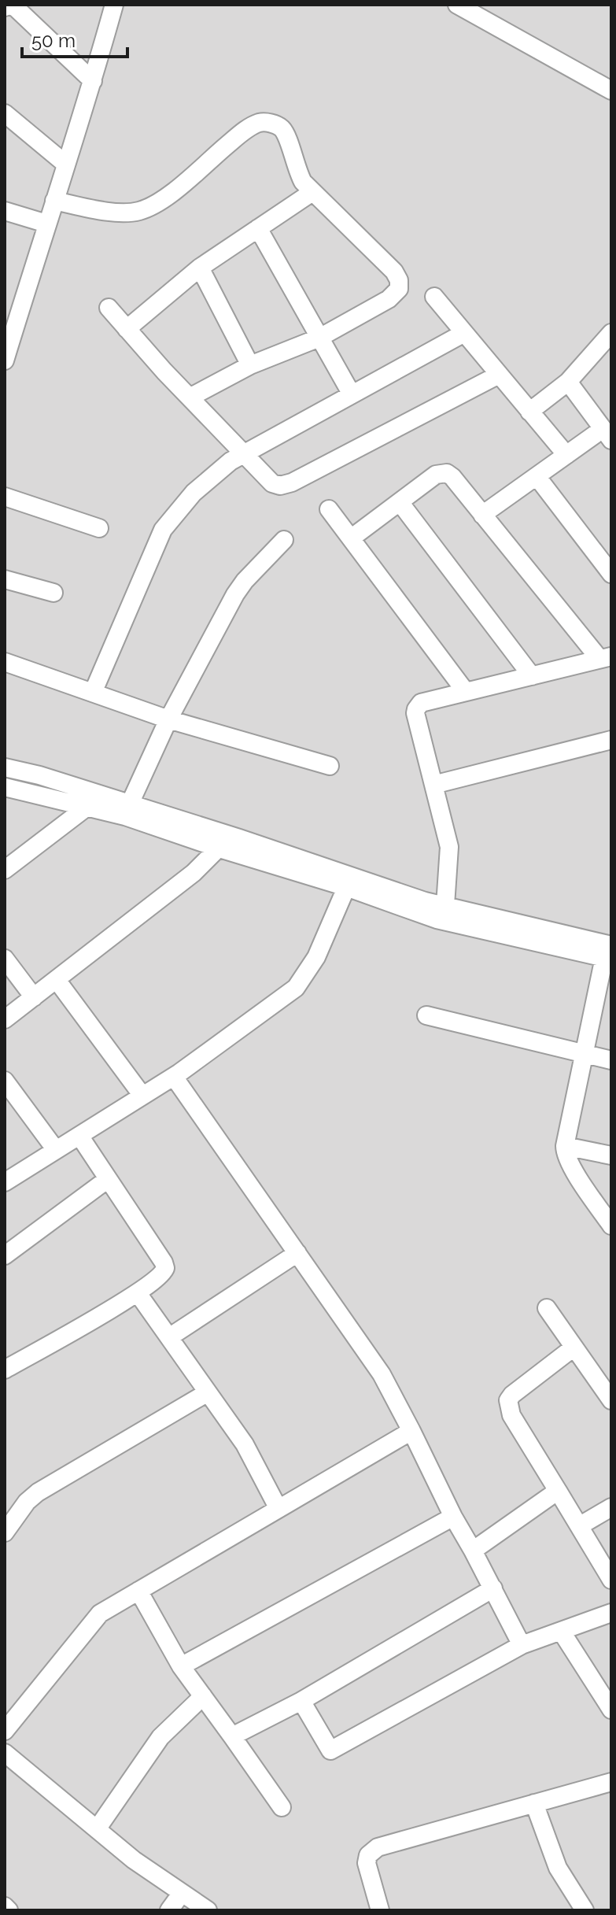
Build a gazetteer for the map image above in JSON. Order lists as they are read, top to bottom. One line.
{"scale_bar":"50 m"}
